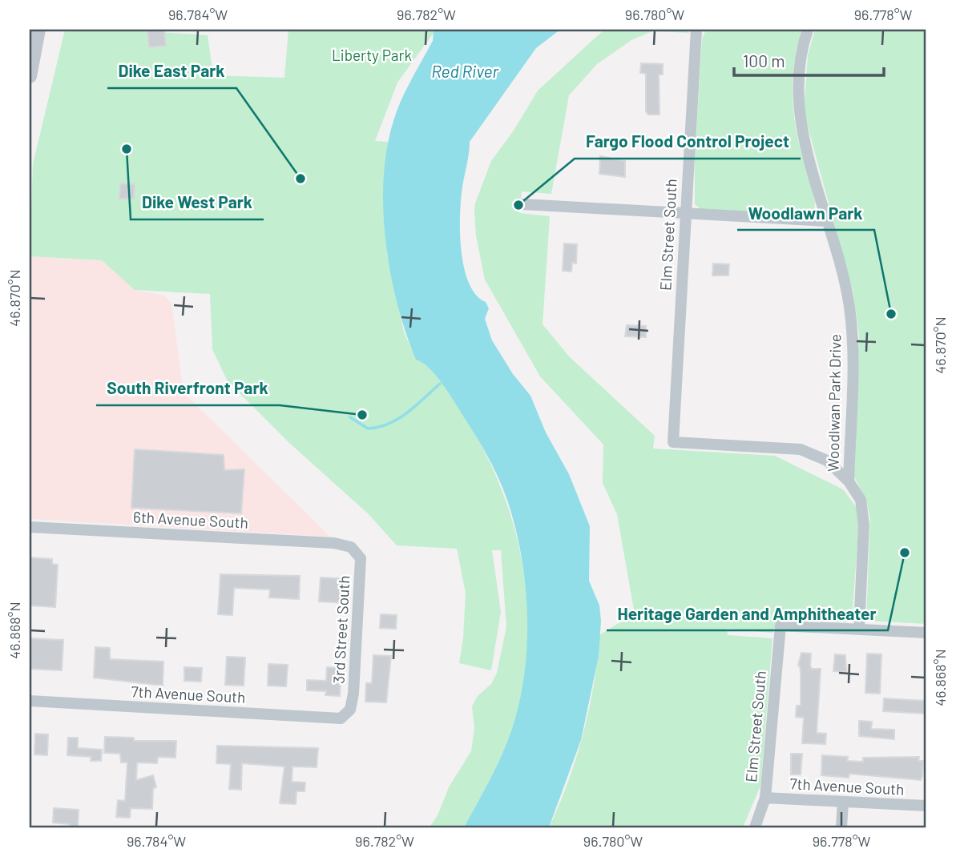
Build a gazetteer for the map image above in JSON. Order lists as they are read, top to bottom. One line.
{"streets":{"street":["Elm Street South","Woodlwan Park Drive","6th Avenue South","3rd Street South","7th Avenue South"]},"crossings":[["Elm Street South","Woodlwan Park Drive"],["Elm Street South","7th Avenue South"],["6th Avenue South","3rd Street South"],["3rd Street South","7th Avenue South"]],"water":["Red River"],"parks":["Liberty Park"],"places":["Dike West Park","Dike East Park","Fargo Flood Control Project","Woodlawn Park","South Riverfront Park","Heritage Garden and Amphitheater"],"scale_bar":"100 m","coordinates":["96.784°W","96.782°W","96.780°W","96.778°W","46.870°N","46.868°N"]}
